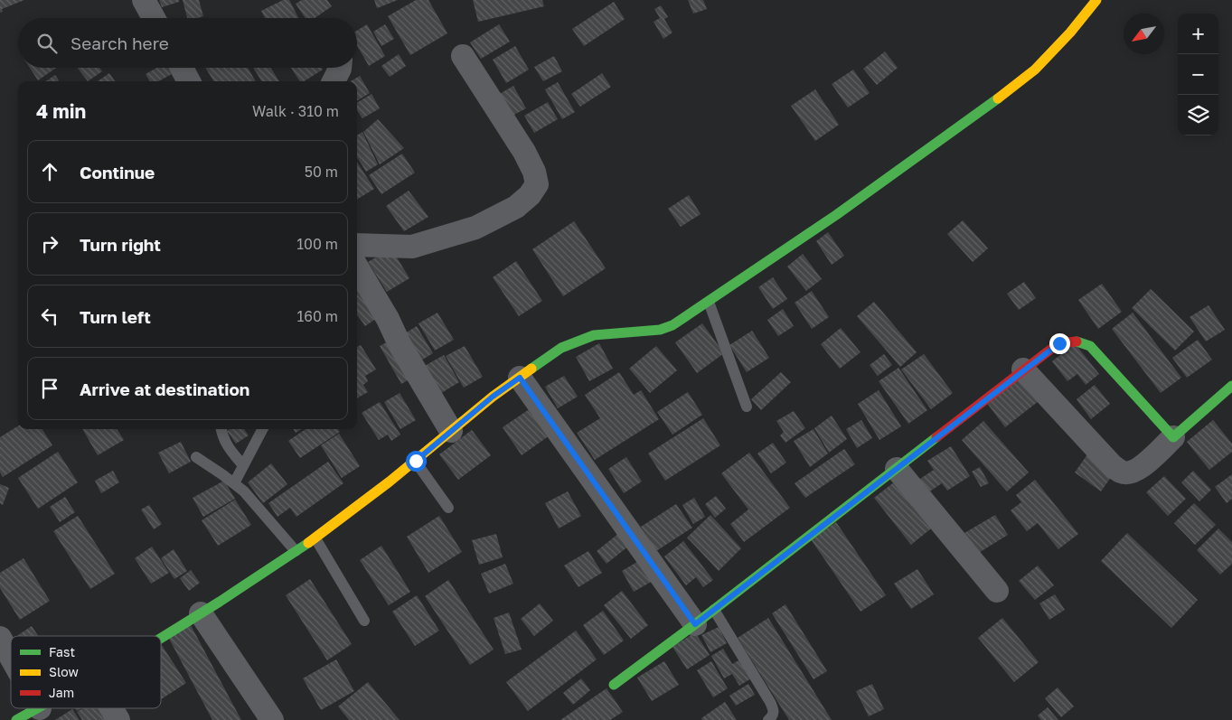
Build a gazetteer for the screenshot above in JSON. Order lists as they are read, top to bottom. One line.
{"legend":["Fast","Slow","Jam"],"north":"bottom left","page":{"map_buttons":["+","−"],"search":"Search here","heading":["4 min","Walk · 310 m"],"list":[["Continue","50 m"],["Turn right","100 m"],["Turn left","160 m"],"Arrive at destination"]}}
